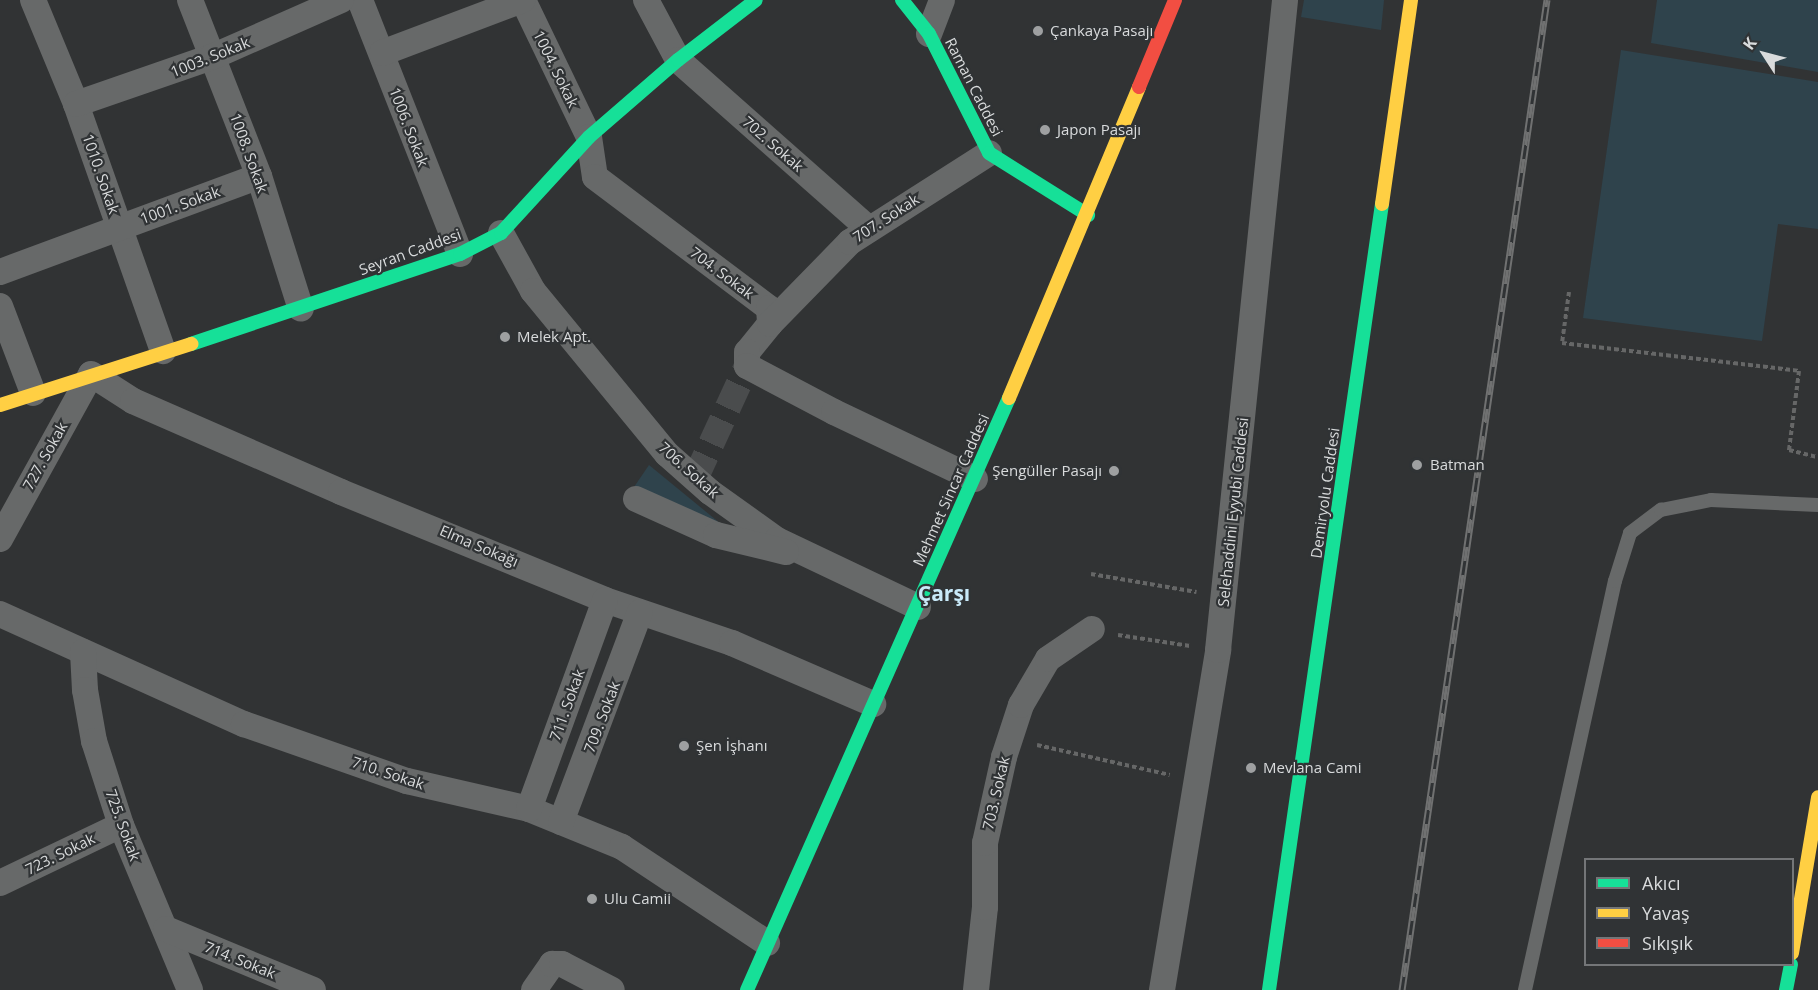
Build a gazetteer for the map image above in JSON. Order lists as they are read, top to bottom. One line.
{"streets":{"street":["1003. Sokak","1004. Sokak","Raman Caddesi","1006. Sokak","702. Sokak","1008. Sokak","1010. Sokak","1001. Sokak","707. Sokak","Seyran Caddesi","704. Sokak","727. Sokak","706. Sokak","Mehmet Sincar Caddesi","Demiryolu Caddesi","Selehaddini Eyyubi Caddesi","Elma Sokağı","711. Sokak","709. Sokak","710. Sokak","703. Sokak","725. Sokak","723. Sokak","714. Sokak"]},"crossings":[["1003. Sokak","1008. Sokak"],["1003. Sokak","1010. Sokak"],["1004. Sokak","Seyran Caddesi"],["1004. Sokak","704. Sokak"],["Raman Caddesi","707. Sokak"],["Raman Caddesi","Mehmet Sincar Caddesi"],["1006. Sokak","Seyran Caddesi"],["702. Sokak","707. Sokak"],["702. Sokak","Seyran Caddesi"],["1008. Sokak","1001. Sokak"],["1008. Sokak","Seyran Caddesi"],["1010. Sokak","1001. Sokak"],["1010. Sokak","Seyran Caddesi"],["707. Sokak","704. Sokak"],["Seyran Caddesi","704. Sokak"],["Seyran Caddesi","727. Sokak"],["Seyran Caddesi","706. Sokak"],["Seyran Caddesi","Elma Sokağı"],["727. Sokak","Elma Sokağı"],["706. Sokak","Mehmet Sincar Caddesi"],["Mehmet Sincar Caddesi","Elma Sokağı"],["Mehmet Sincar Caddesi","710. Sokak"],["Elma Sokağı","711. Sokak"],["Elma Sokağı","709. Sokak"],["711. Sokak","710. Sokak"],["709. Sokak","710. Sokak"],["710. Sokak","725. Sokak"],["725. Sokak","723. Sokak"],["725. Sokak","714. Sokak"]],"districts":["Çarşı"],"places":["Çankaya Pasajı","Japon Pasajı","Melek Apt.","Batman","Şengüller Pasajı","Şen İşhanı","Mevlana Cami","Ulu Camii"],"legend":["Akıcı","Yavaş","Sıkışık"],"north":"top left"}
